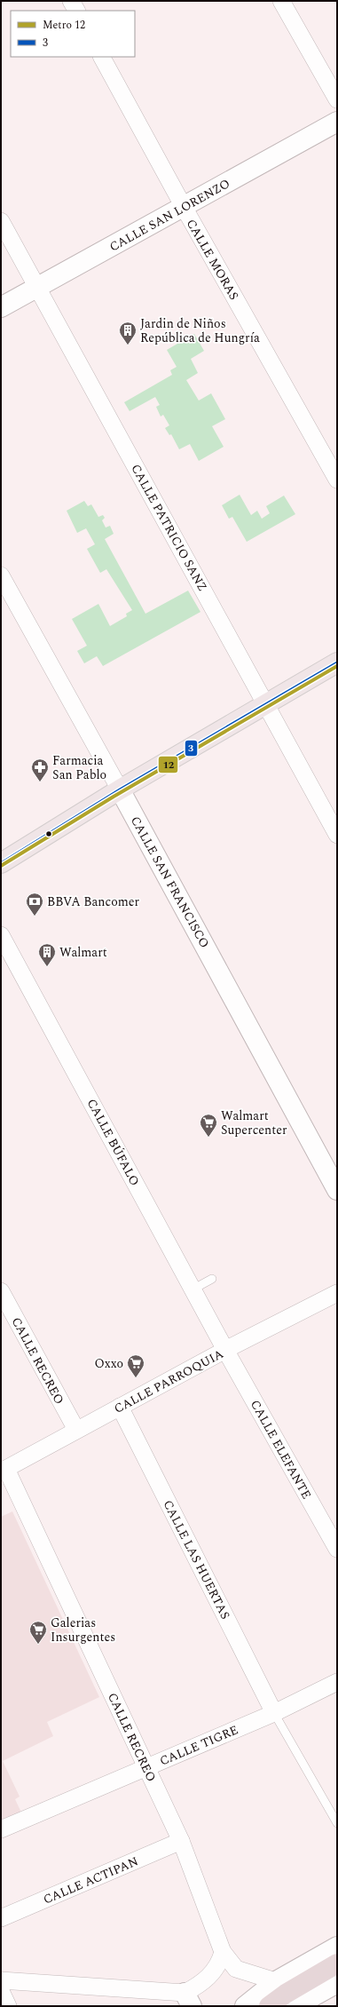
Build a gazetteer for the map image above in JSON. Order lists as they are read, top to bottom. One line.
{"streets":{"street":["CALLE SAN LORENZO","CALLE MORAS","CALLE PATRICIO SANZ","CALLE SAN FRANCISCO","CALLE BÚFALO","CALLE RECREO","CALLE PARROQUIA","CALLE ELEFANTE","CALLE LAS HUERTAS","CALLE TIGRE","CALLE ACTIPAN"]},"crossings":[["CALLE SAN LORENZO","CALLE MORAS"],["CALLE SAN LORENZO","CALLE PATRICIO SANZ"],["CALLE BÚFALO","CALLE PARROQUIA"],["CALLE BÚFALO","CALLE ELEFANTE"],["CALLE RECREO","CALLE PARROQUIA"],["CALLE RECREO","CALLE TIGRE"],["CALLE RECREO","CALLE ACTIPAN"],["CALLE PARROQUIA","CALLE ELEFANTE"],["CALLE PARROQUIA","CALLE LAS HUERTAS"],["CALLE LAS HUERTAS","CALLE TIGRE"]],"places":{"building":["Jardin de Niños República de Hungría","Walmart"],"pharmacy":["Farmacia San Pablo"],"bank":["BBVA Bancomer"],"supermarket":["Walmart Supercenter","Oxxo","Galerias Insurgentes"]},"lines":["transit line 3","metro line 12"],"legend":["Metro 12","3"]}
